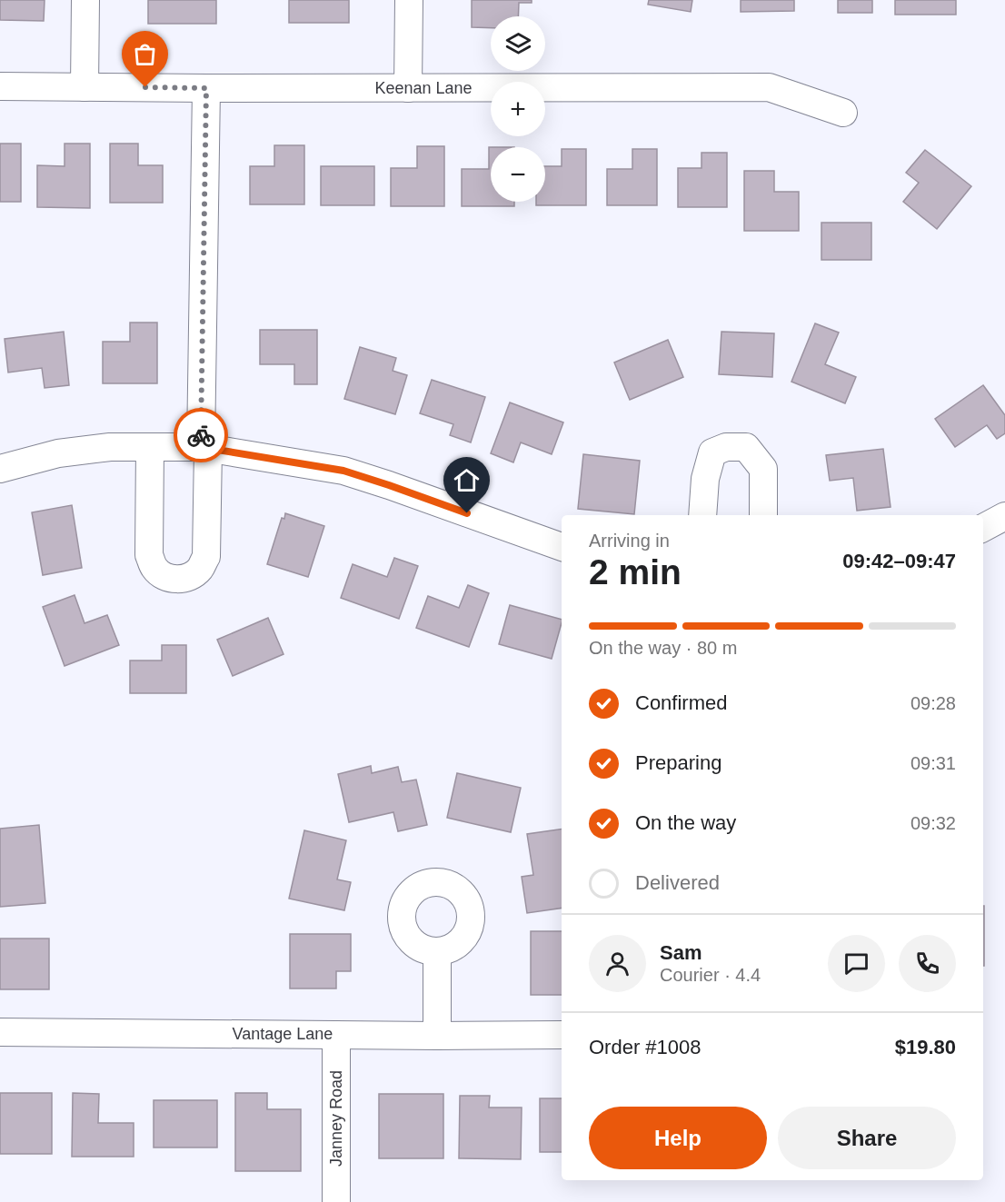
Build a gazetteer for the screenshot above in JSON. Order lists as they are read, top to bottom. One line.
{"streets":{"street":["Keenan Lane","Vantage Lane","Janney Road"]},"crossings":[["Vantage Lane","Janney Road"]],"page":{"map_buttons":["+","−"],"heading":["2 min","Arriving in","09:42–09:47"],"panel":["Sam","Courier · 4.4","Order #1008","$19.80"],"bar":"On the way · 80 m","list":[["Confirmed","09:28"],["Preparing","09:31"],["On the way","09:32"],"Delivered"],"buttons":["Help","Share"]}}
